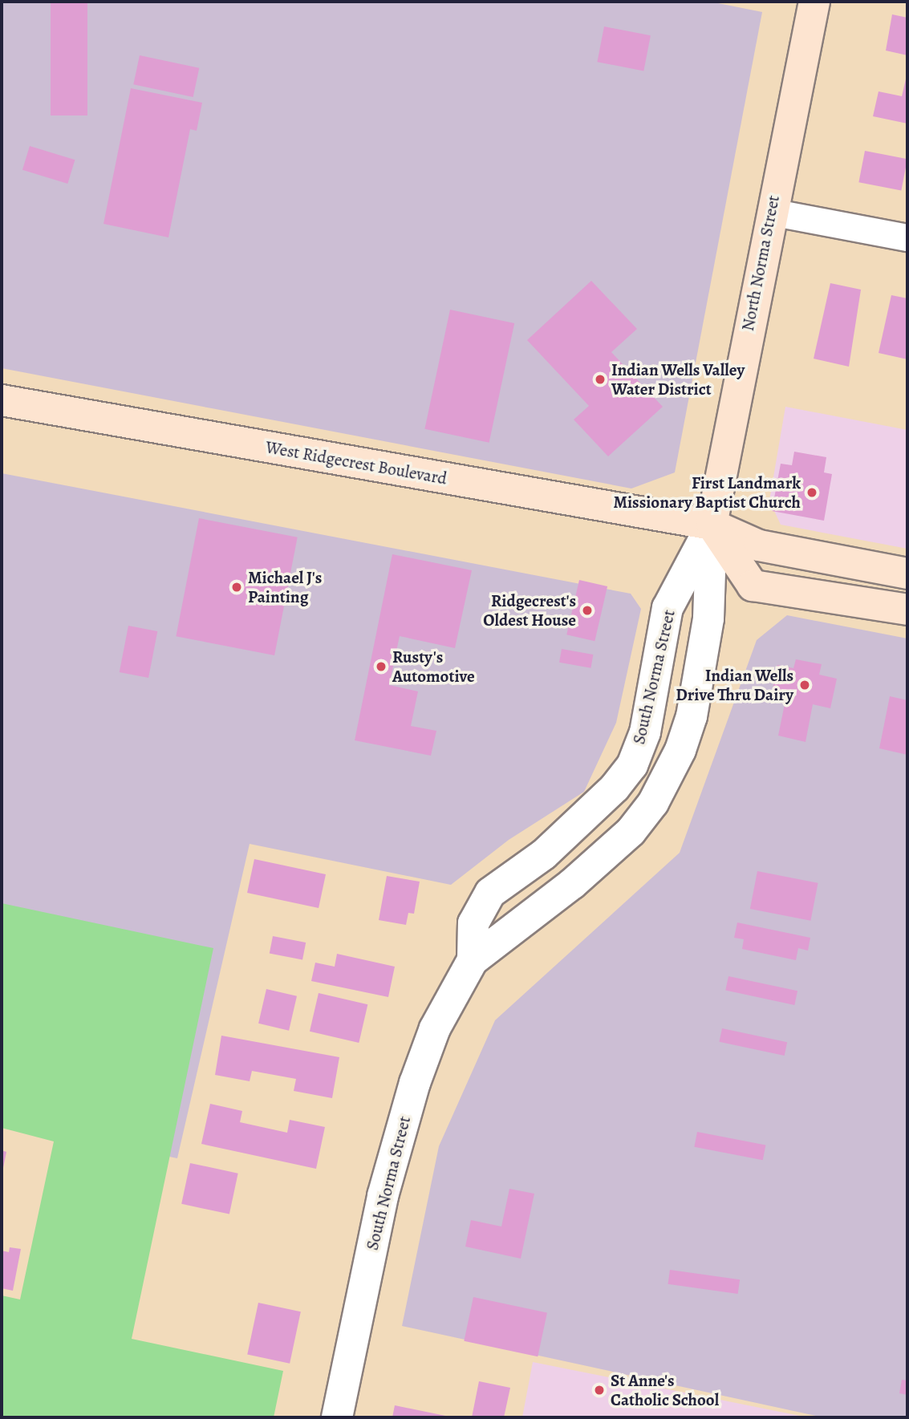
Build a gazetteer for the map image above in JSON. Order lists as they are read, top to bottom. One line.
{"streets":{"main road":["North Norma Street","West Ridgecrest Boulevard"],"street":["South Norma Street"]},"crossings":[["North Norma Street","West Ridgecrest Boulevard"],["North Norma Street","South Norma Street"],["West Ridgecrest Boulevard","South Norma Street"]],"places":["Indian Wells Valley Water District","First Landmark Missionary Baptist Church","Michael J's Painting","Ridgecrest's Oldest House","Rusty's Automotive","Indian Wells Drive Thru Dairy","St Anne's Catholic School"]}
